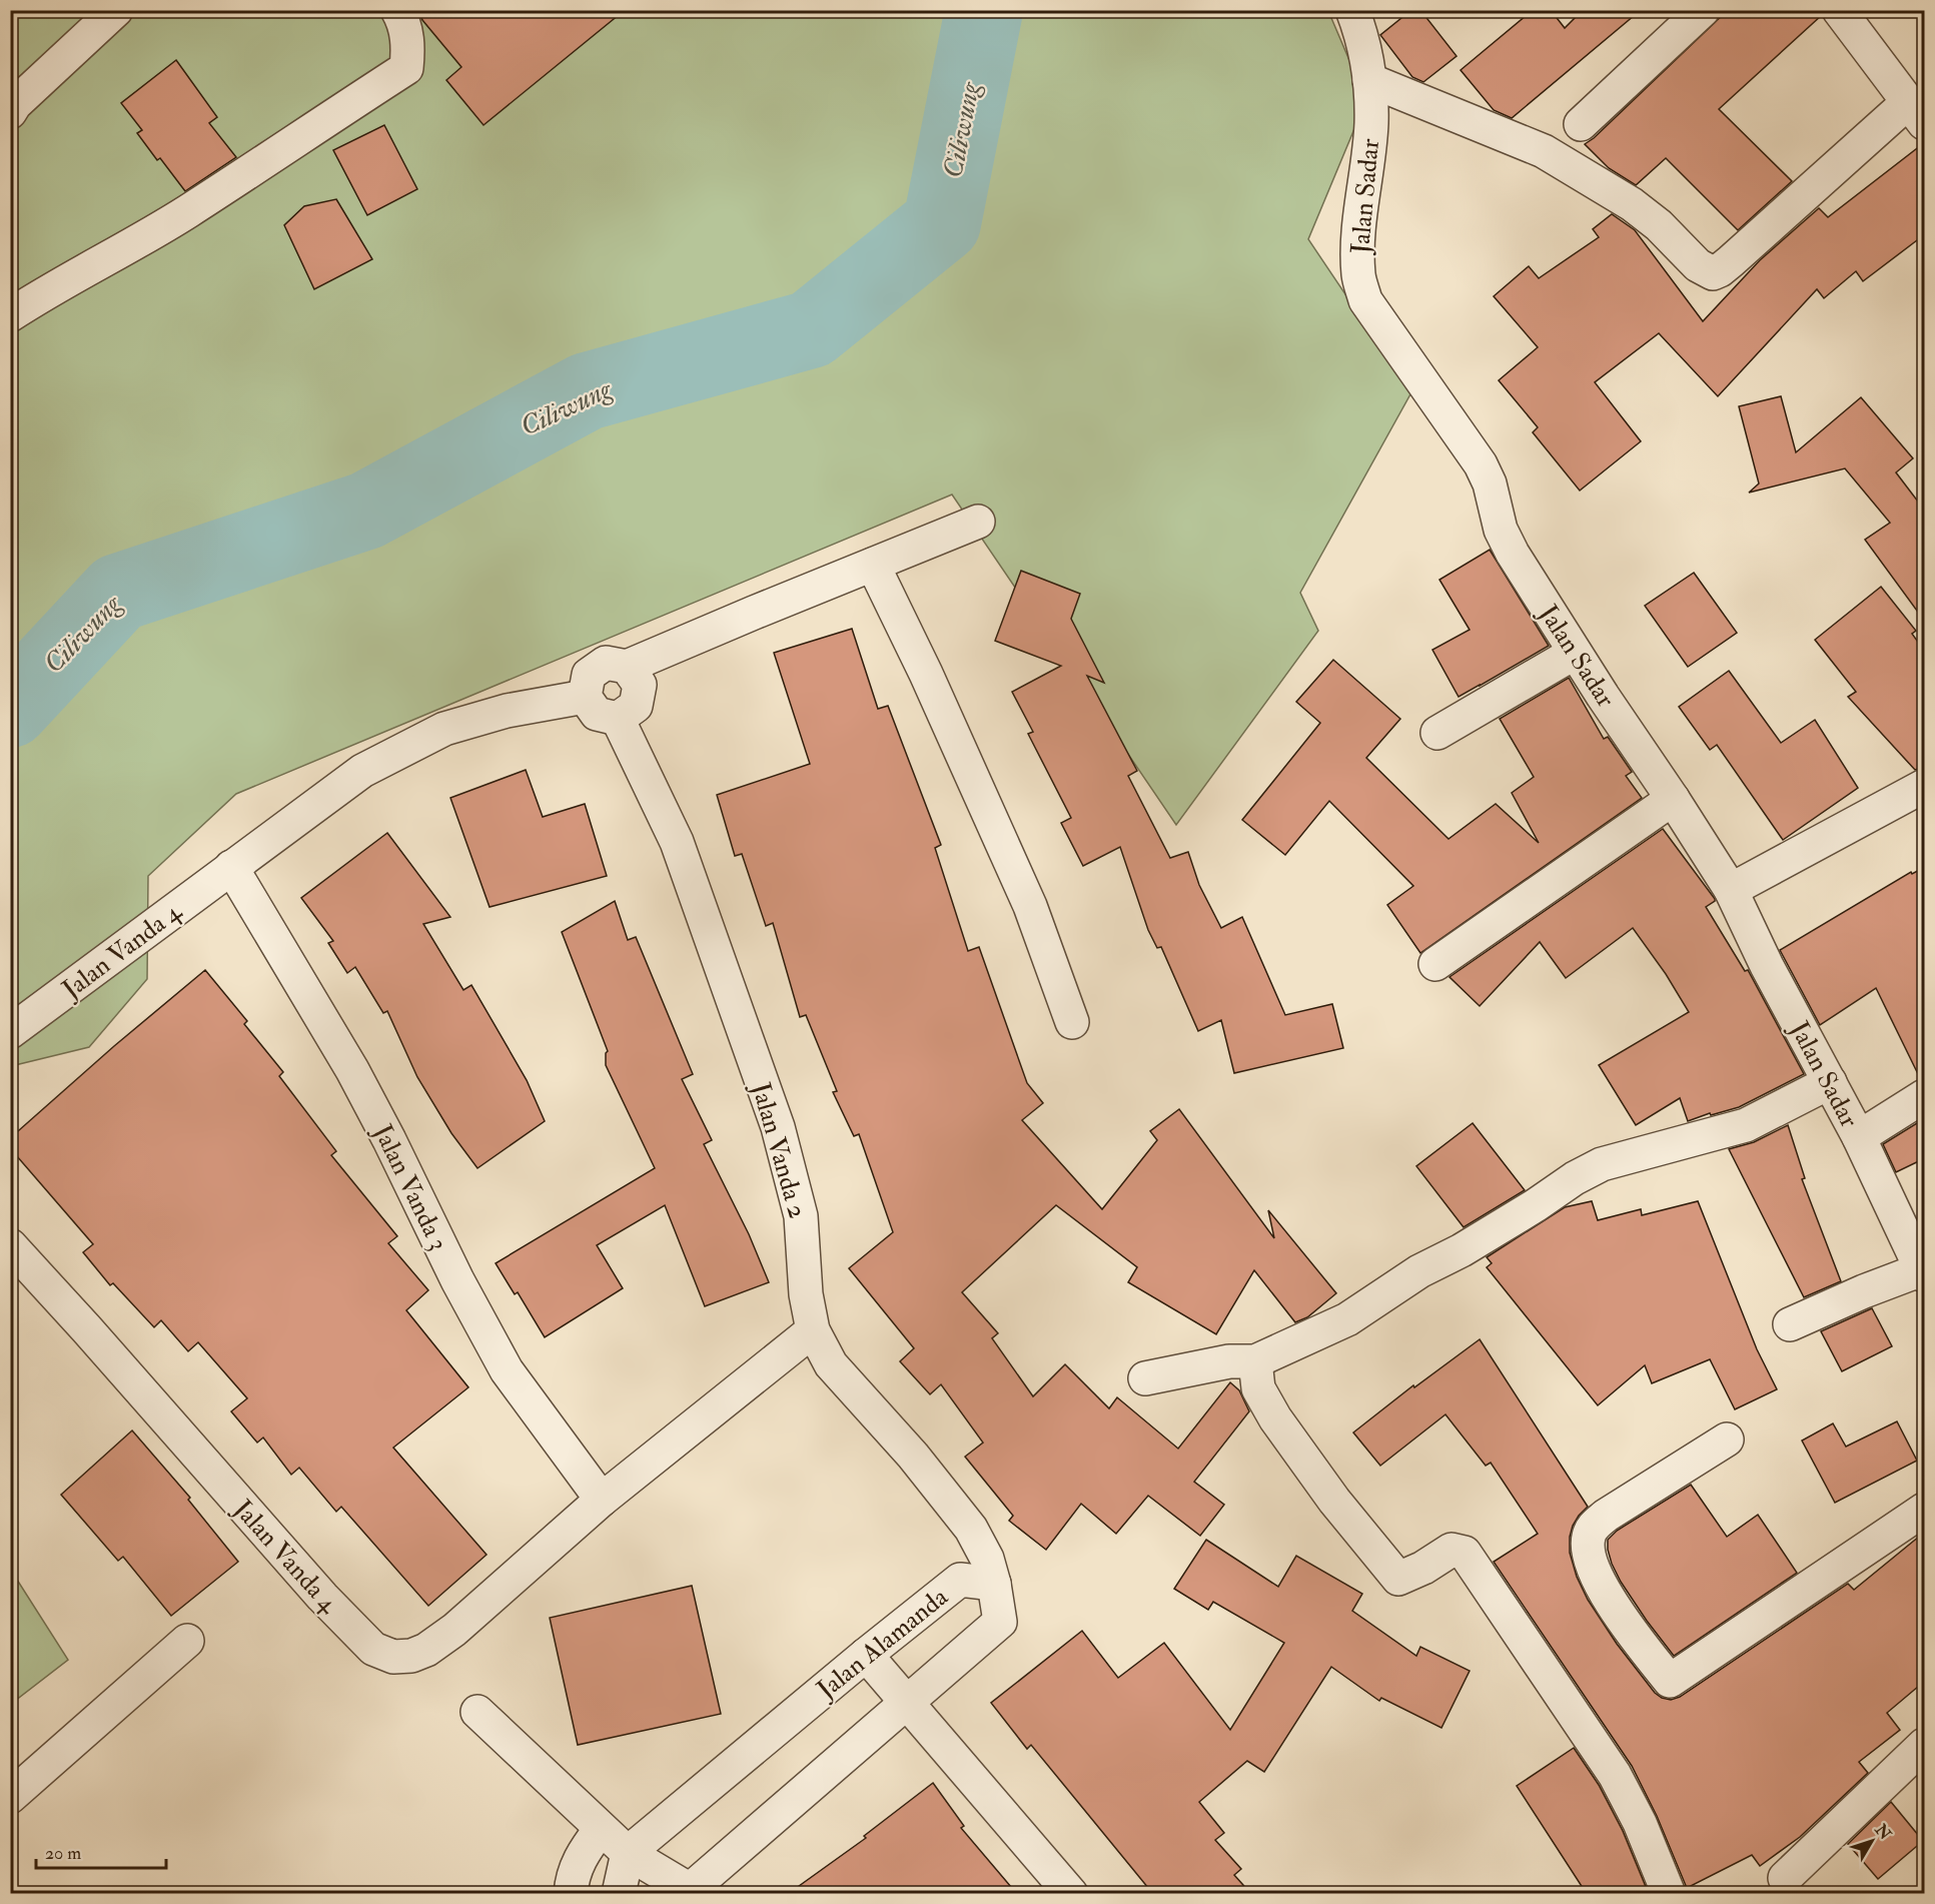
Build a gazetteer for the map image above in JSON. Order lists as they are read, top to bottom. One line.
{"streets":{"street":["Jalan Sadar","Jalan Vanda 4","Jalan Vanda 2","Jalan Vanda 3","Jalan Alamanda"]},"crossings":[["Jalan Vanda 4","Jalan Vanda 2"],["Jalan Vanda 4","Jalan Vanda 3"],["Jalan Vanda 2","Jalan Alamanda"]],"water":["Ciliwung"],"scale_bar":"20 m","north":"top right"}
